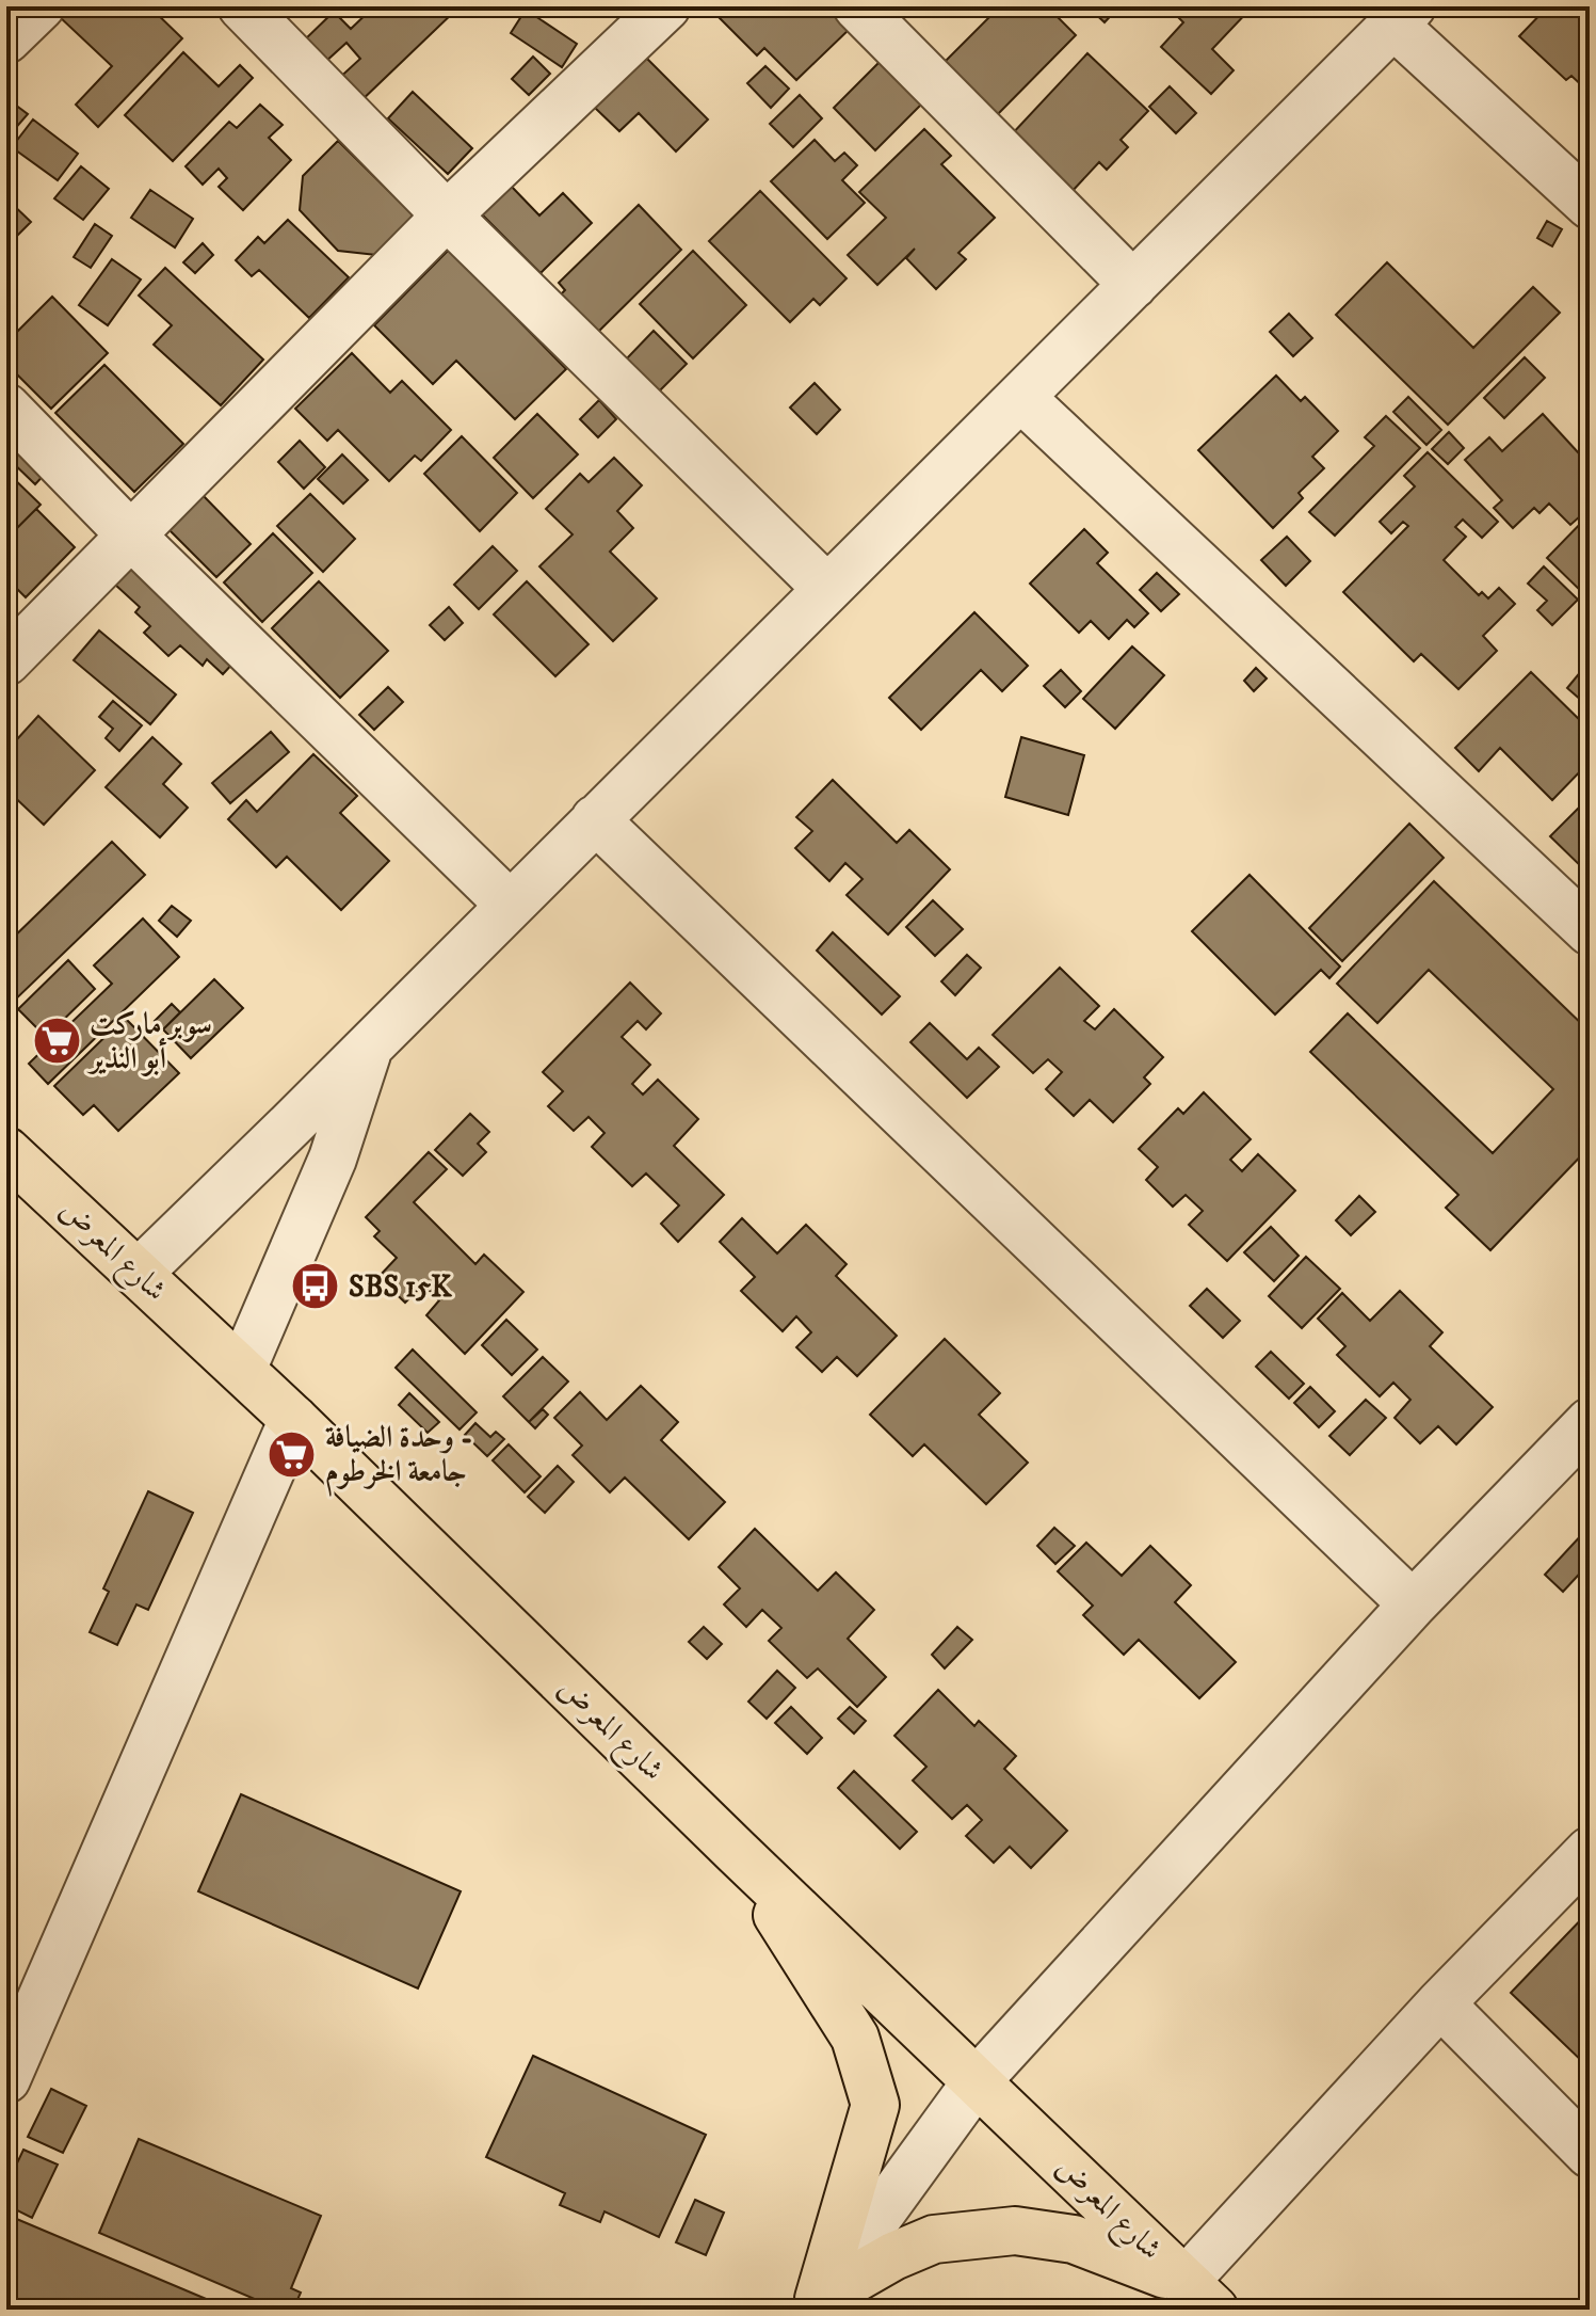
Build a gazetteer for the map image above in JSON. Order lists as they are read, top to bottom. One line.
{"streets":{"main road":["شارع المعرض"]},"places":{"supermarket":["سوبر ماركت أبو النذير","وحدة الضيافة - جامعة الخرطوم"],"bus stop":["SBS 15K"]}}
